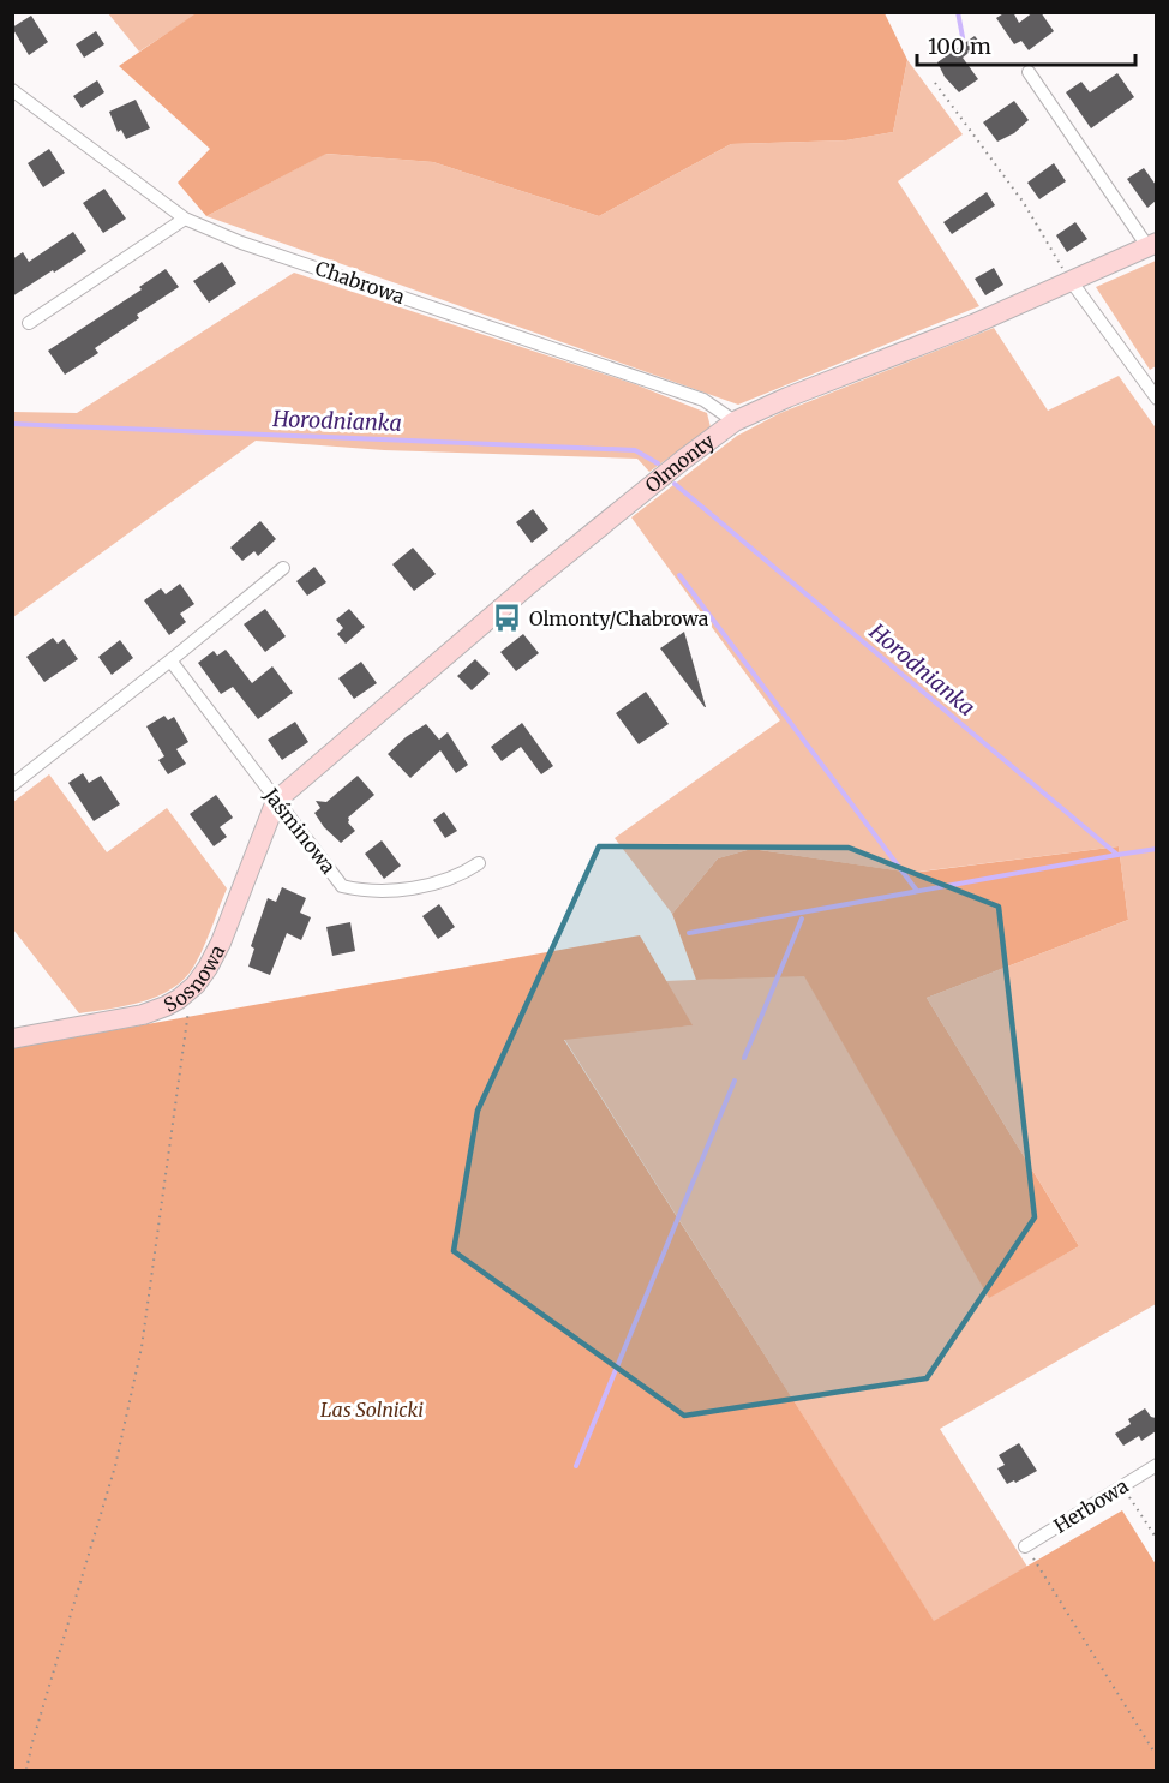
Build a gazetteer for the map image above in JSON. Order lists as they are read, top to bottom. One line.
{"streets":{"street":["Chabrowa","Olmonty","Jaśminowa","Sosnowa","Herbowa"]},"crossings":[["Chabrowa","Olmonty"],["Olmonty","Jaśminowa"],["Olmonty","Sosnowa"],["Jaśminowa","Sosnowa"]],"water":["Horodnianka"],"parks":["Las Solnicki"],"places":{"bus stop":["Olmonty/Chabrowa"]},"scale_bar":"100 m"}
